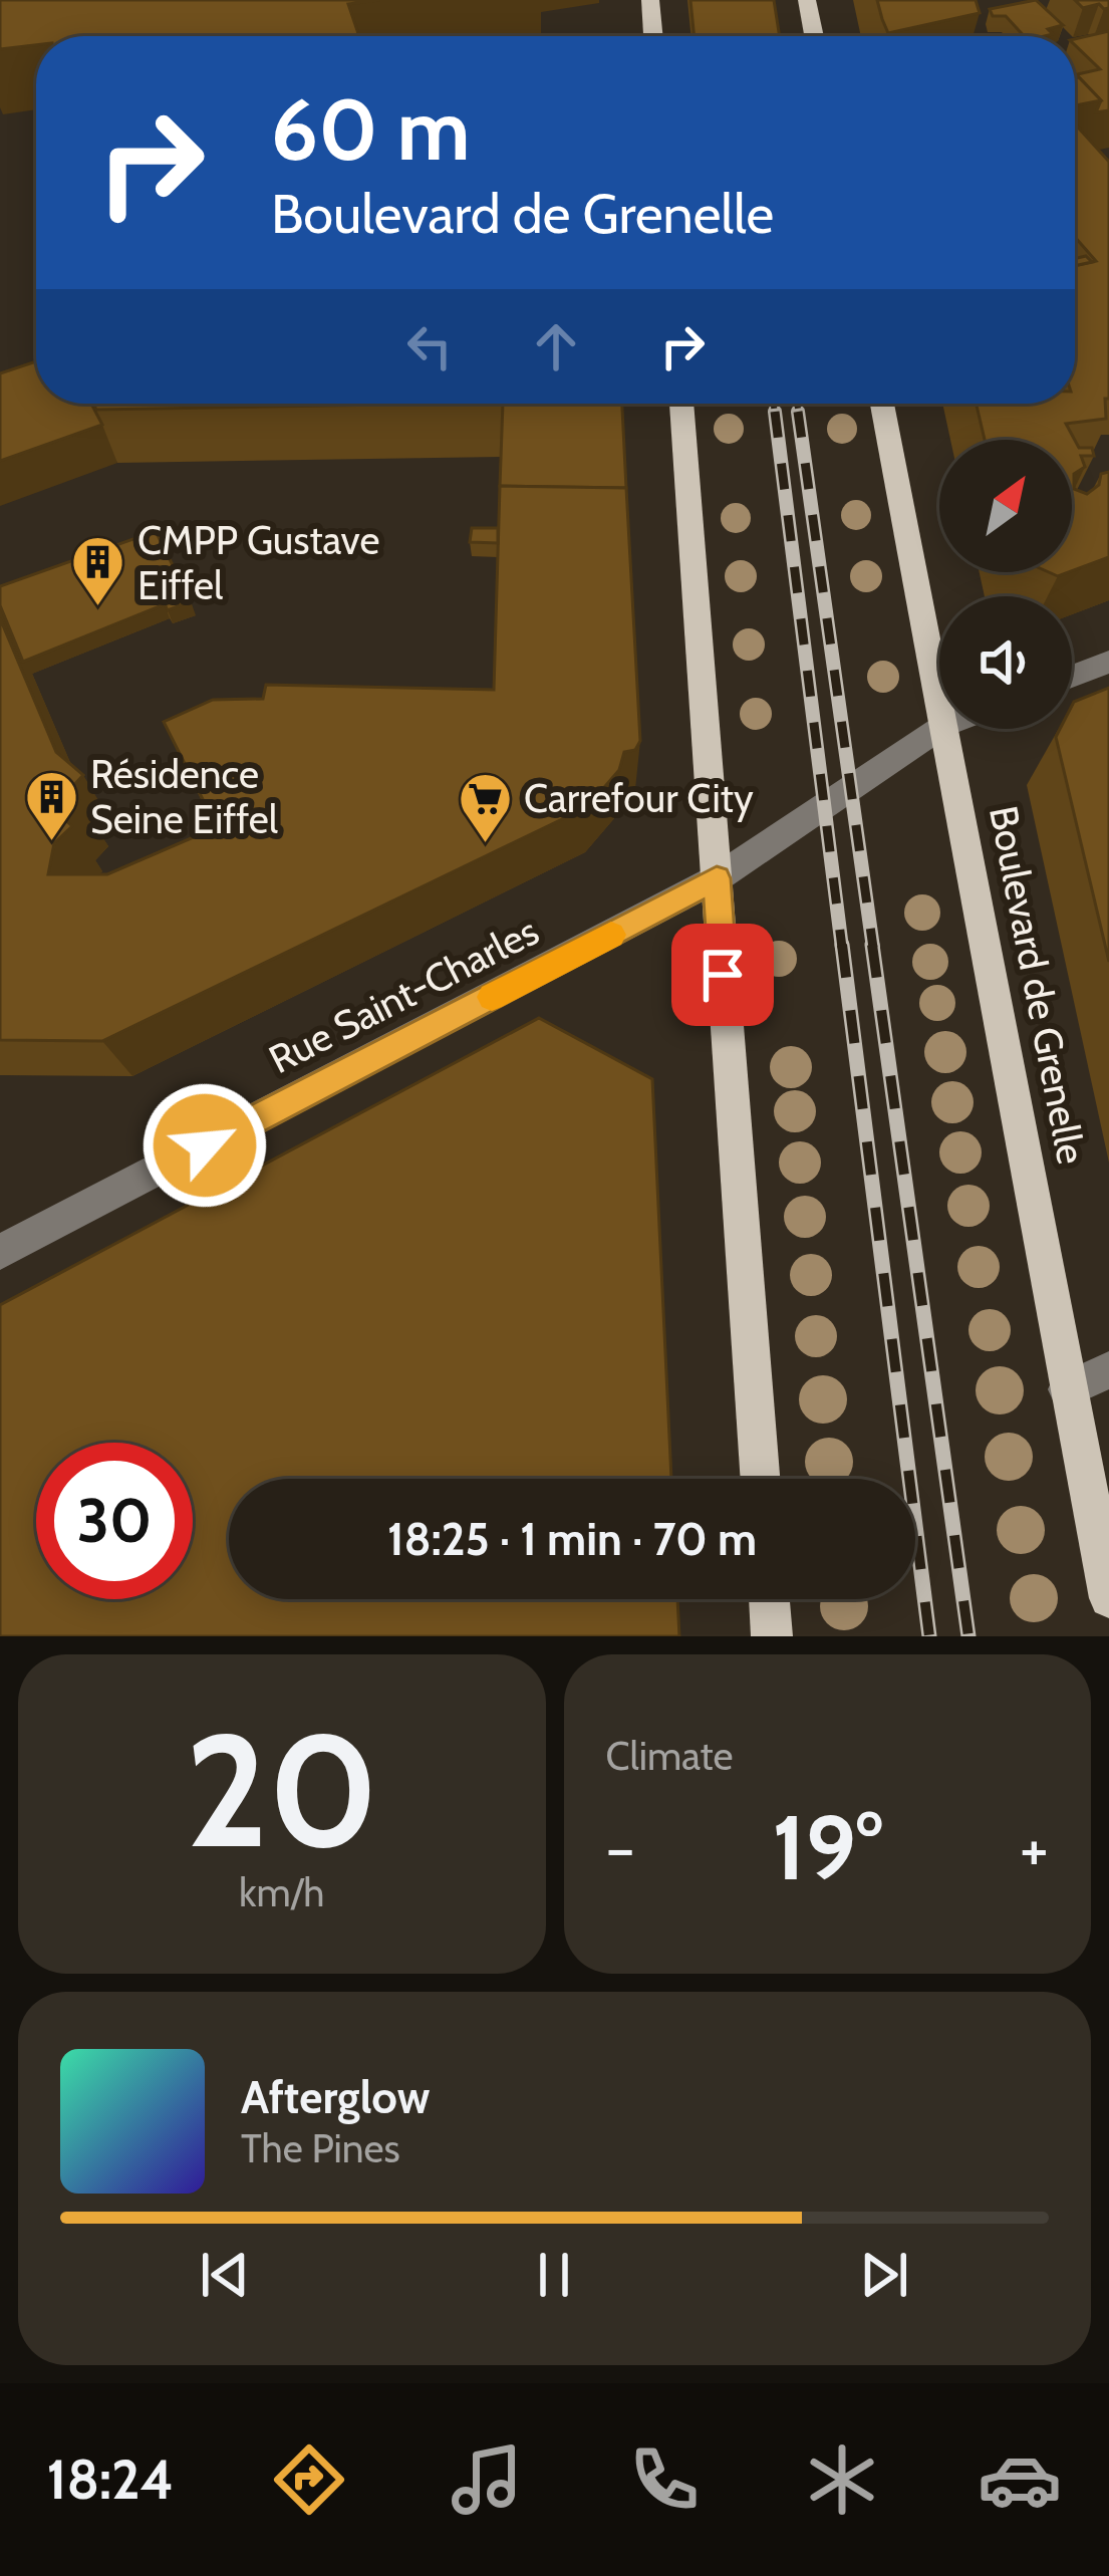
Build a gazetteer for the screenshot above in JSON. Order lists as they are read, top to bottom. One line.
{"streets":{"main road":["Boulevard de Grenelle"],"street":["Rue Saint-Charles"]},"places":{"building":["CMPP Gustave Eiffel","Résidence Seine Eiffel"],"supermarket":["Carrefour City"]},"north":"top right","page":{"turn":["60 m","Boulevard de Grenelle"],"limit":"30","trip":"18:25 · 1 min · 70 m","tile":[["20","km/h"],"Climate"],"heat":["−","19°","+"],"song":["Afterglow","The Pines"],"tabs":"18:24"}}
